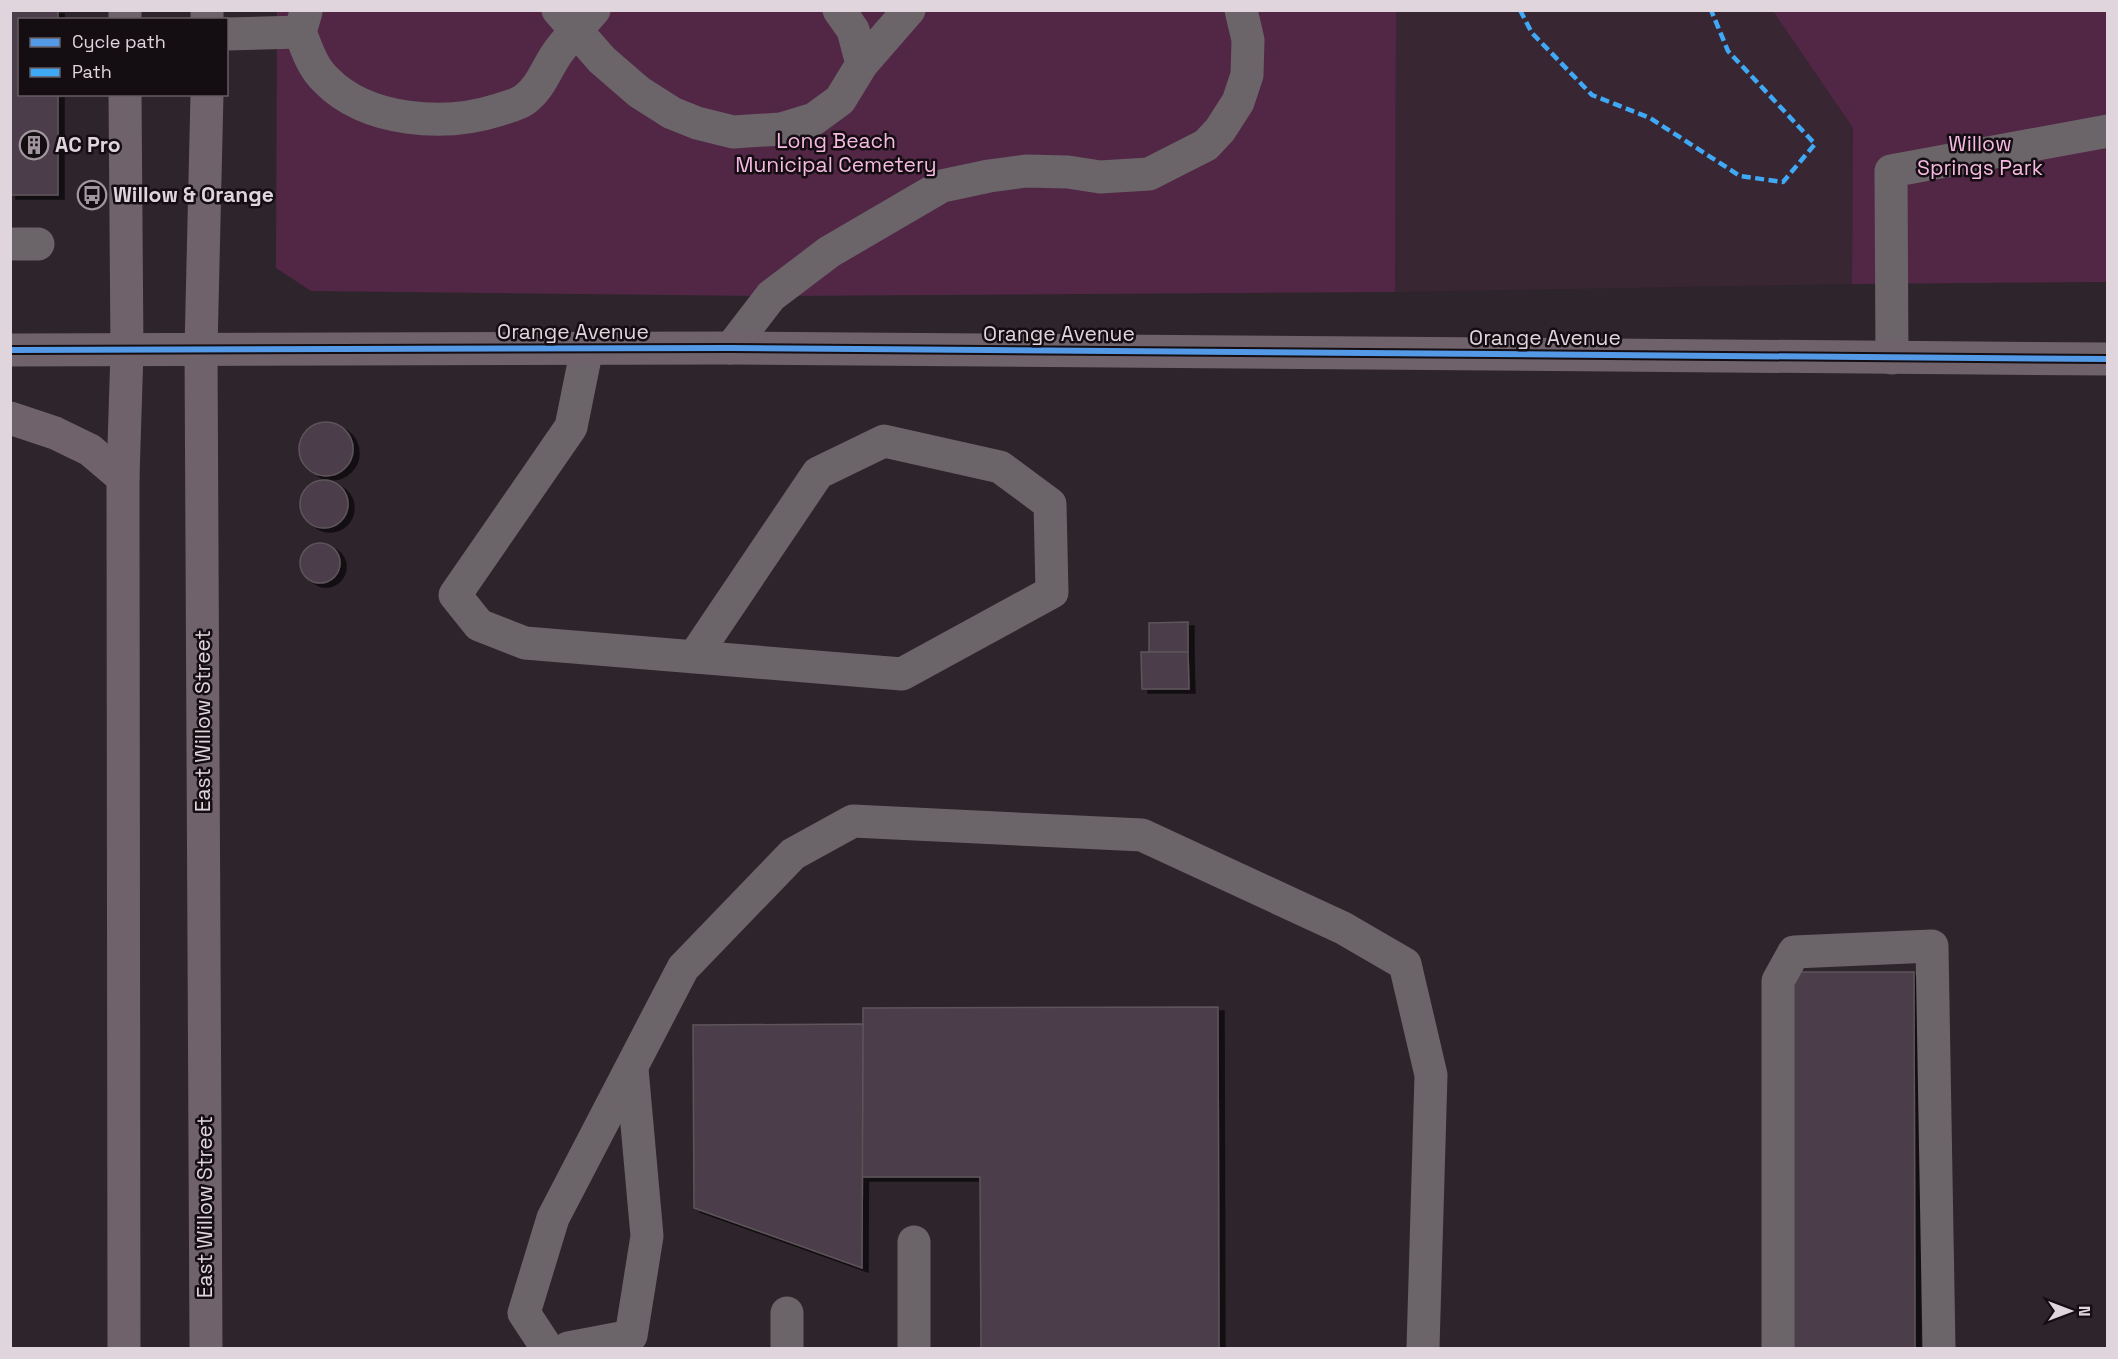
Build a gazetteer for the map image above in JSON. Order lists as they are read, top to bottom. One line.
{"streets":{"main road":["Orange Avenue","East Willow Street"]},"crossings":[["Orange Avenue","East Willow Street"]],"parks":["Long Beach Municipal Cemetery","Willow Springs Park"],"places":{"building":["AC Pro"],"bus stop":["Willow & Orange"]},"legend":["Cycle path","Path"],"north":"right"}
